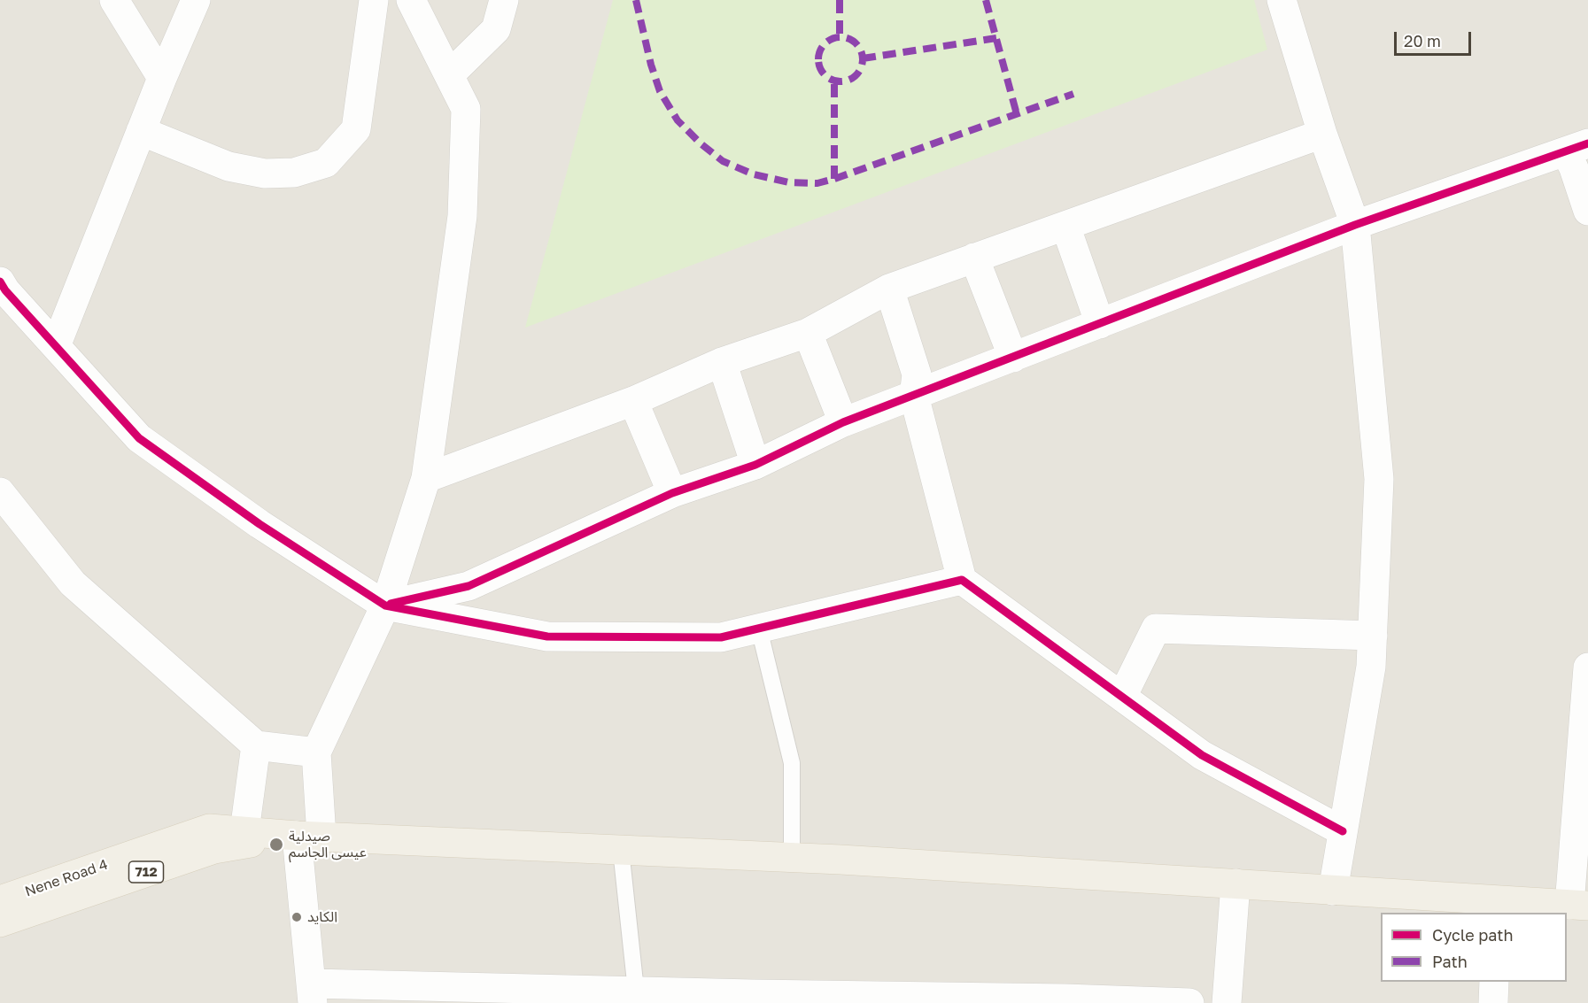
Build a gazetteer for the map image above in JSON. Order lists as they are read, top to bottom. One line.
{"streets":{"main road":["712","Nene Road 4"]},"places":["صيدلية عيسى الجاسم","الكايد"],"legend":["Cycle path","Path"],"scale_bar":"20 m"}
